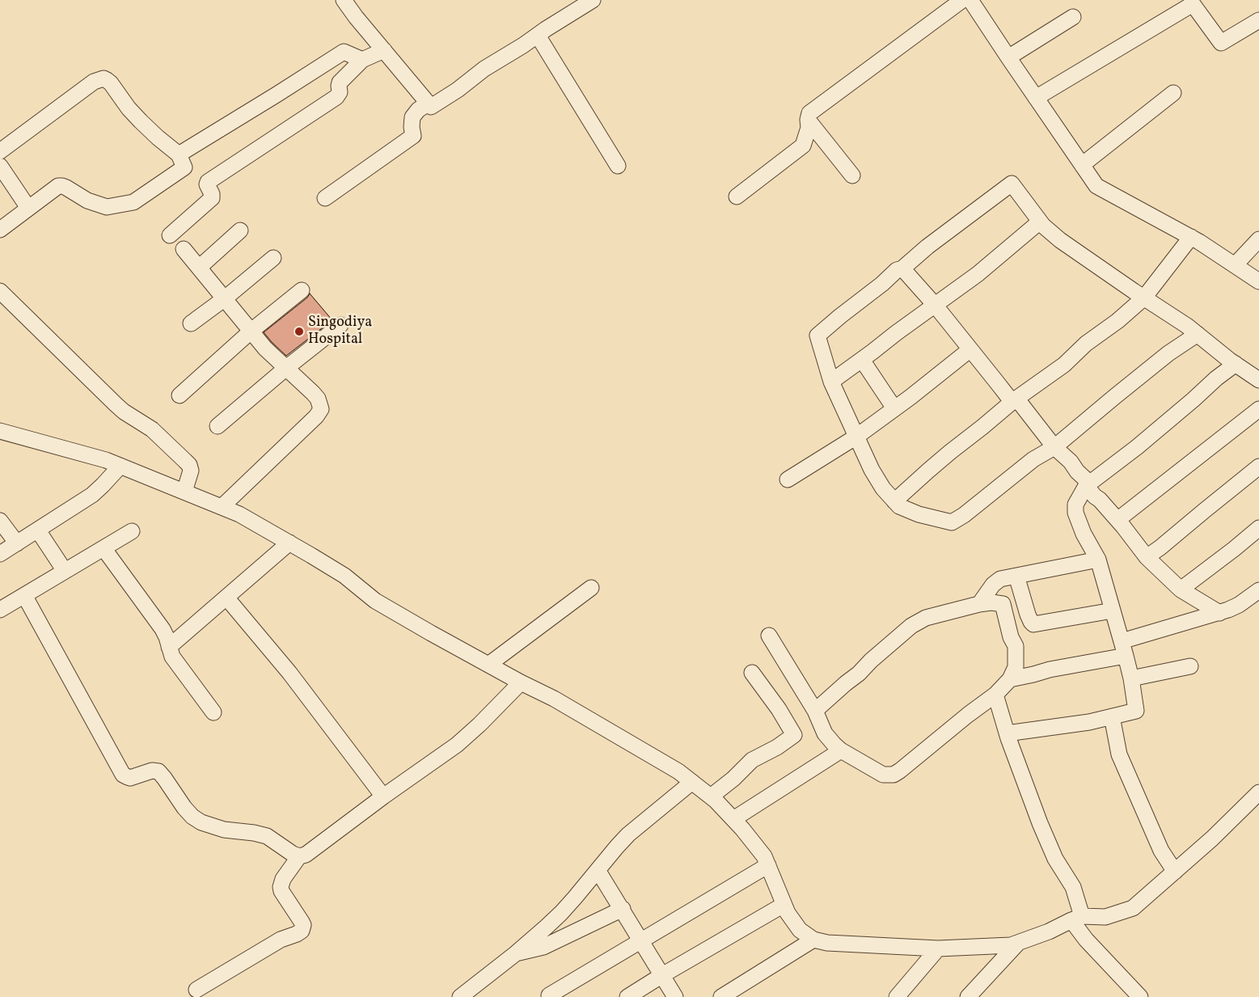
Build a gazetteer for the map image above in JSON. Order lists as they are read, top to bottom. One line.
{"places":["Singodiya Hospital"]}
